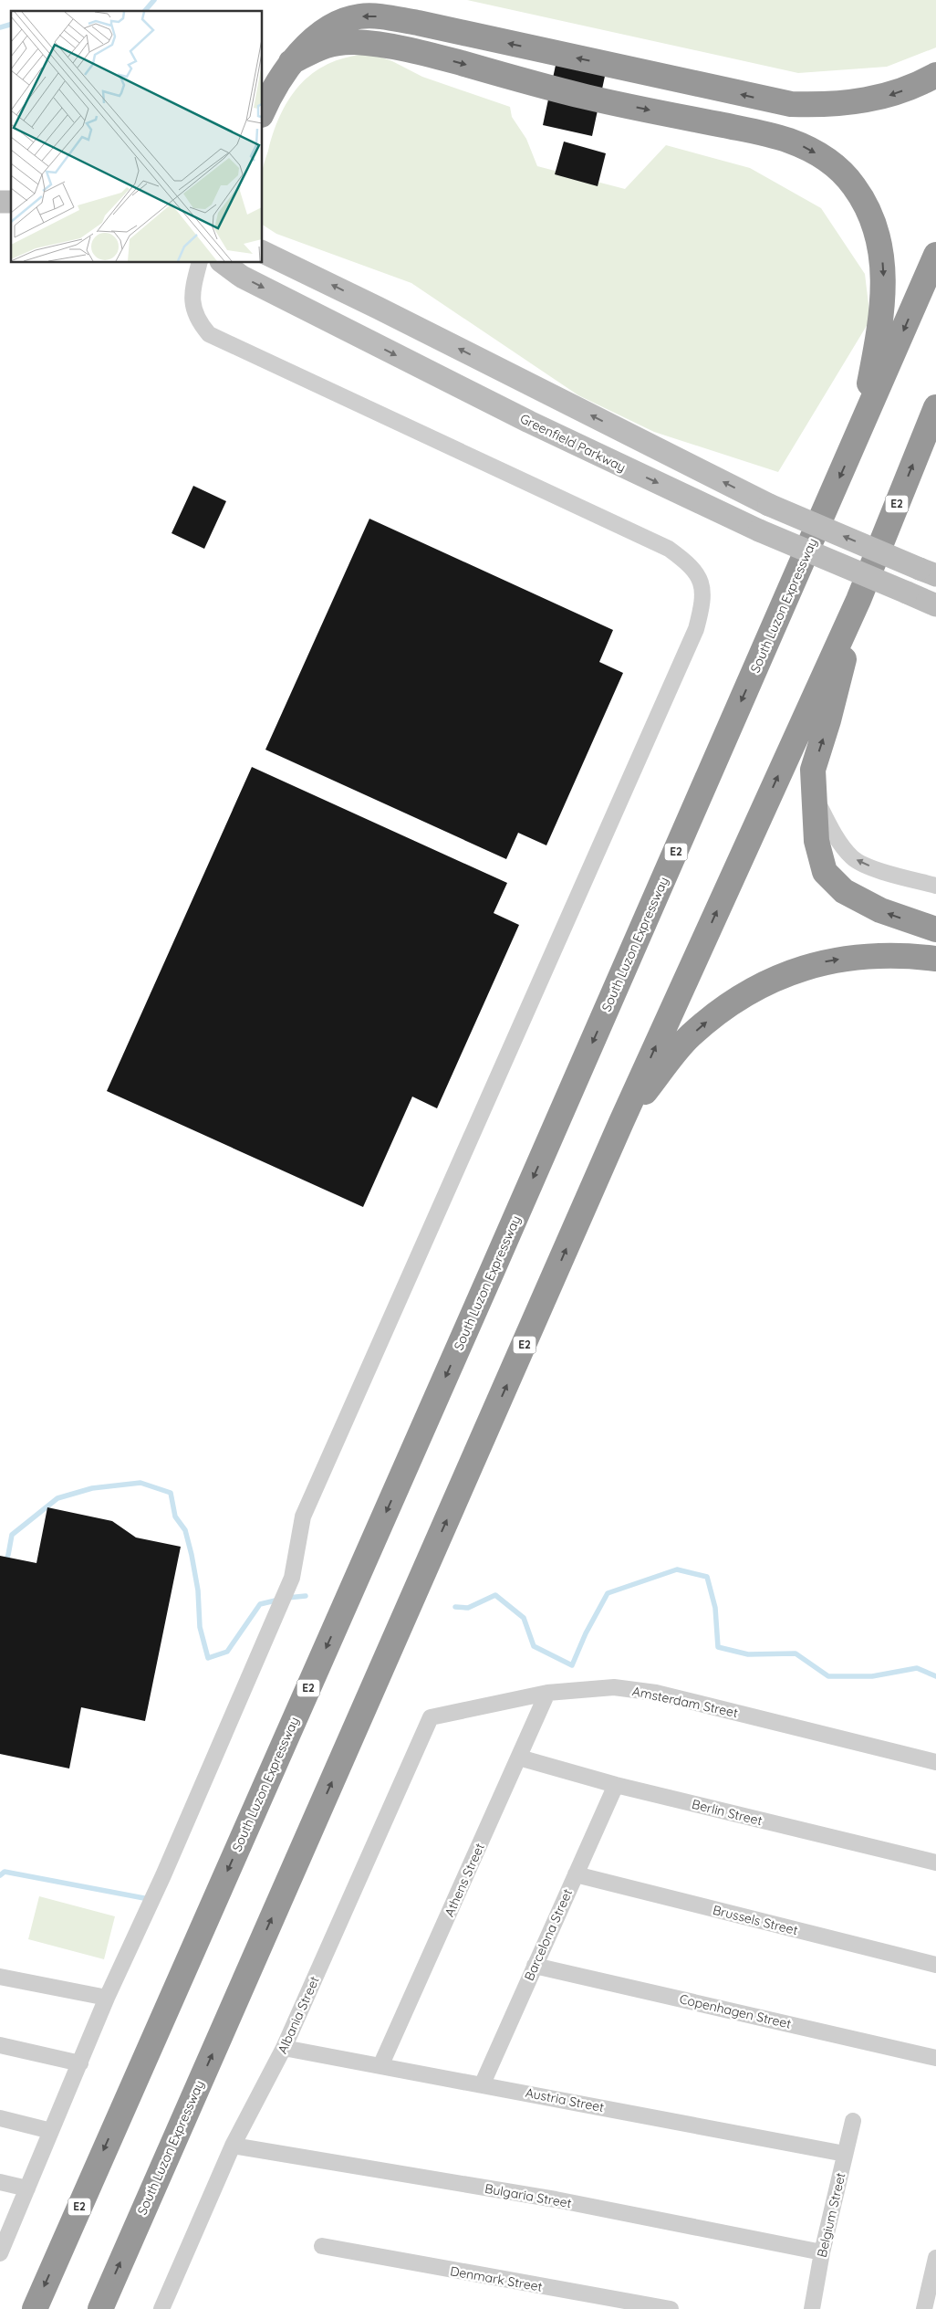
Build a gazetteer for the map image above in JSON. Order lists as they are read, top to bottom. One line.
{"streets":{"highway":["E2","South Luzon Expressway"],"main road":["Greenfield Parkway"],"street":["Amsterdam Street","Berlin Street","Athens Street","Brussels Street","Barcelona Street","Copenhagen Street","Albania Street","Austria Street","Bulgaria Street","Belgium Street","Denmark Street"]},"crossings":[["Amsterdam Street","Athens Street"],["Amsterdam Street","Albania Street"],["Berlin Street","Athens Street"],["Berlin Street","Barcelona Street"],["Athens Street","Austria Street"],["Brussels Street","Barcelona Street"],["Barcelona Street","Copenhagen Street"],["Barcelona Street","Austria Street"],["Albania Street","Austria Street"],["Albania Street","Bulgaria Street"],["Austria Street","Belgium Street"],["Bulgaria Street","Belgium Street"]]}
